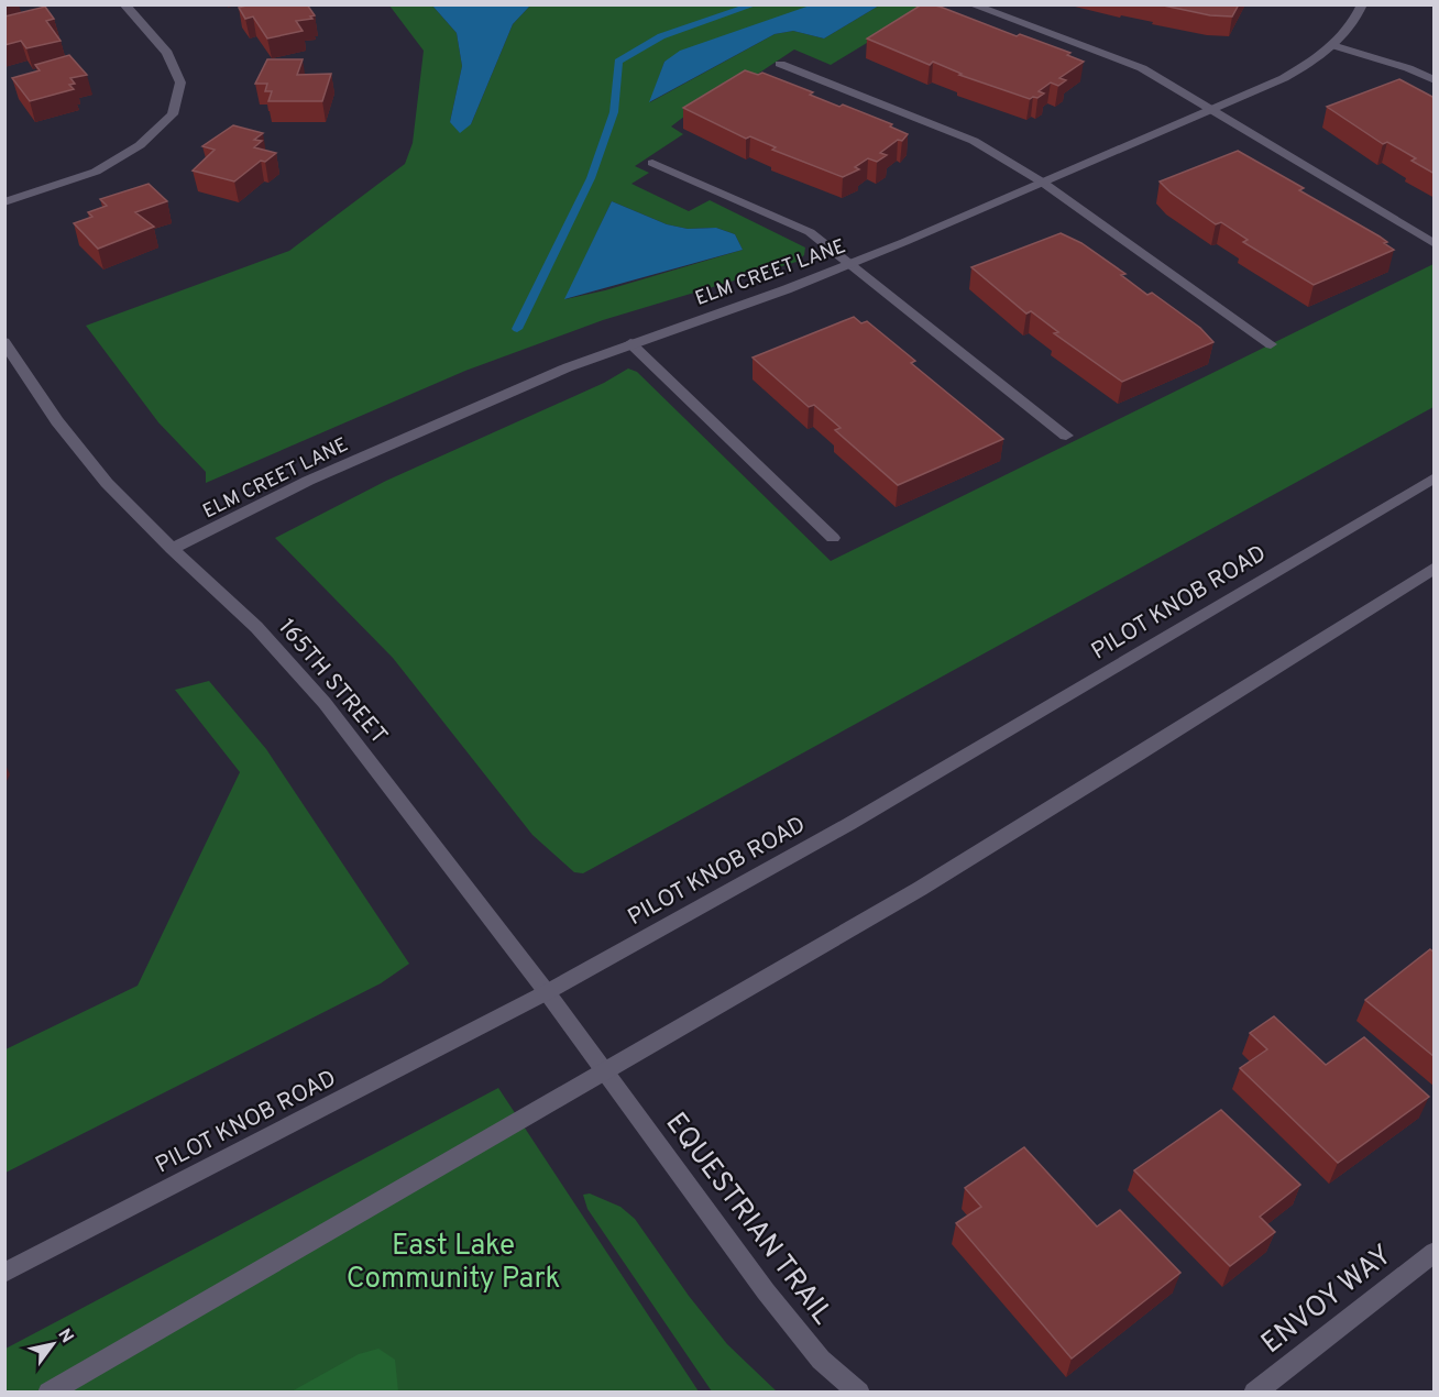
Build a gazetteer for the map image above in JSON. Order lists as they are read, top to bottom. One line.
{"streets":{"street":["ELM CREET LANE","PILOT KNOB ROAD","165TH STREET","EQUESTRIAN TRAIL","ENVOY WAY"]},"crossings":[["ELM CREET LANE","165TH STREET"],["PILOT KNOB ROAD","165TH STREET"],["165TH STREET","EQUESTRIAN TRAIL"]],"parks":["East Lake Community Park"],"north":"top right"}
